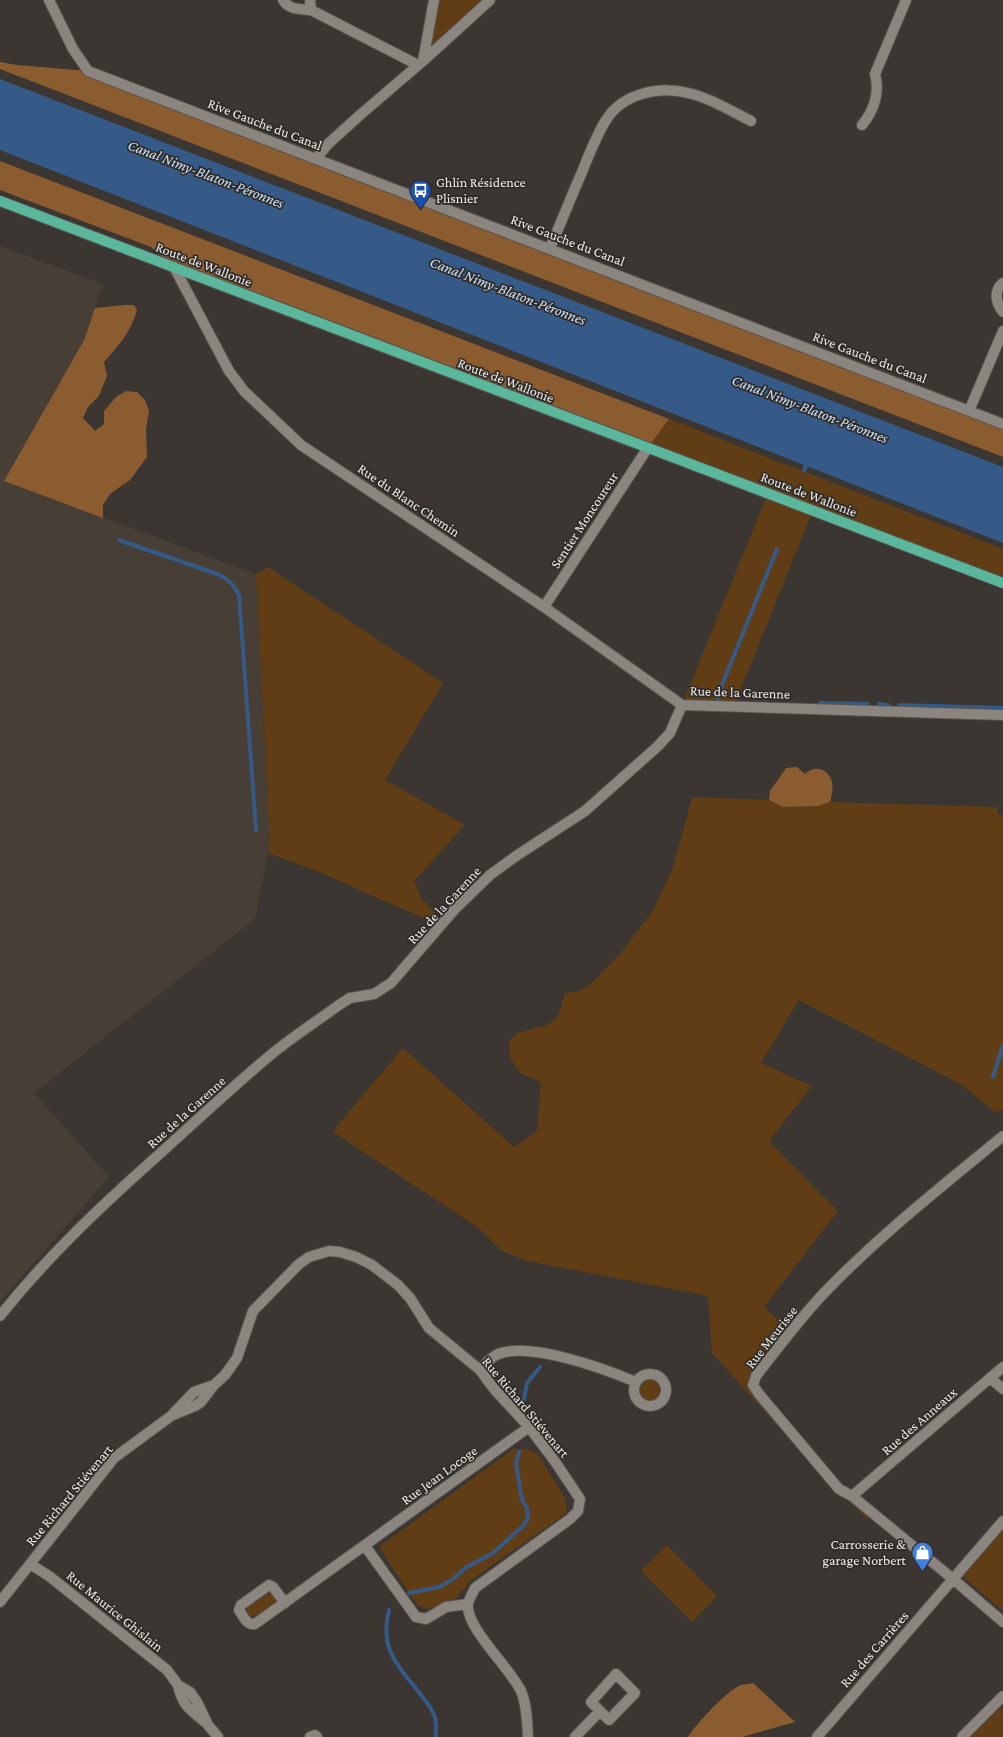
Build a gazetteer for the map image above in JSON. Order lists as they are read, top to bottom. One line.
{"streets":{"main road":["Route de Wallonie"],"street":["Rive Gauche du Canal","Rue du Blanc Chemin","Sentier Moncoureur","Rue de la Garenne","Rue Meurisse","Rue Richard Stiévenart","Rue des Anneaux","Rue Jean Locoge","Rue Maurice Ghislain","Rue des Carrières"]},"crossings":[["Route de Wallonie","Rue du Blanc Chemin"],["Route de Wallonie","Sentier Moncoureur"],["Rue du Blanc Chemin","Sentier Moncoureur"],["Rue du Blanc Chemin","Rue de la Garenne"],["Rue Meurisse","Rue des Anneaux"],["Rue Meurisse","Rue des Carrières"],["Rue Richard Stiévenart","Rue Jean Locoge"],["Rue Richard Stiévenart","Rue Maurice Ghislain"]],"water":["Canal Nimy-Blaton-Péronnes"],"places":{"bus stop":["Ghlin Résidence Plisnier"],"shop":["Carrosserie & garage Norbert"]}}
